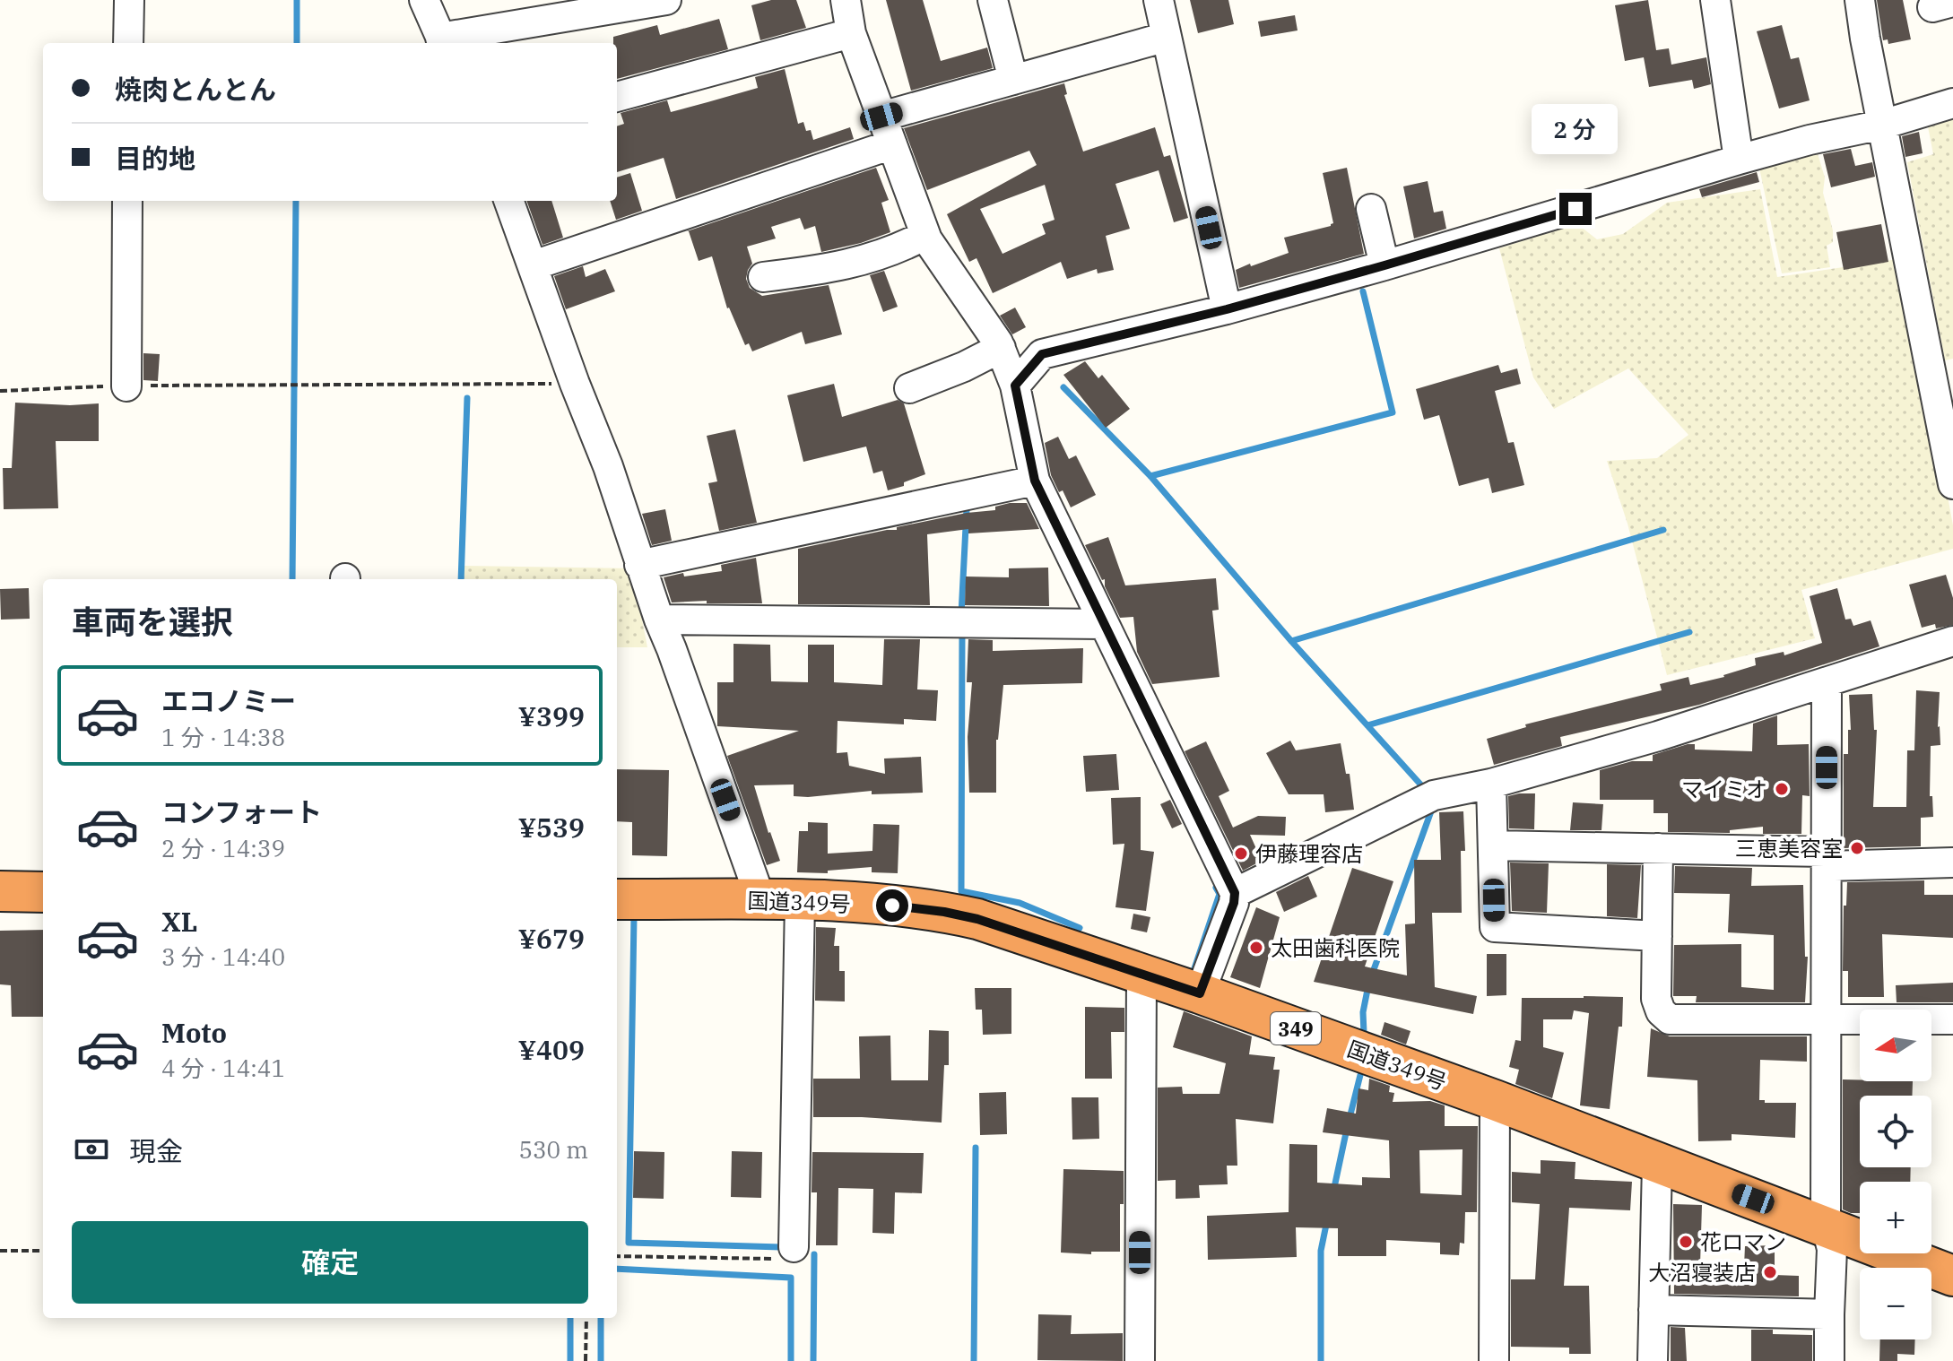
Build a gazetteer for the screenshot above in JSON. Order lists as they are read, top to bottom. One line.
{"streets":{"highway":["国道349号","349"]},"places":["マイミオ","三恵美容室","伊藤理容店","太田歯科医院","花ロマン","大沼寝装店"],"north":"left","page":{"banner":["焼肉とんとん","目的地"],"bubble":"2 分","heading":"車両を選択","list":[{"name":"エコノミー","note":"1 分 · 14:38","value":"¥399"},{"name":"コンフォート","note":"2 分 · 14:39","value":"¥539"},{"name":"XL","note":"3 分 · 14:40","value":"¥679"},{"name":"Moto","note":"4 分 · 14:41","value":"¥409"}],"map_buttons":["+","−"],"pay":["現金","530 m"],"buttons":"確定"}}
